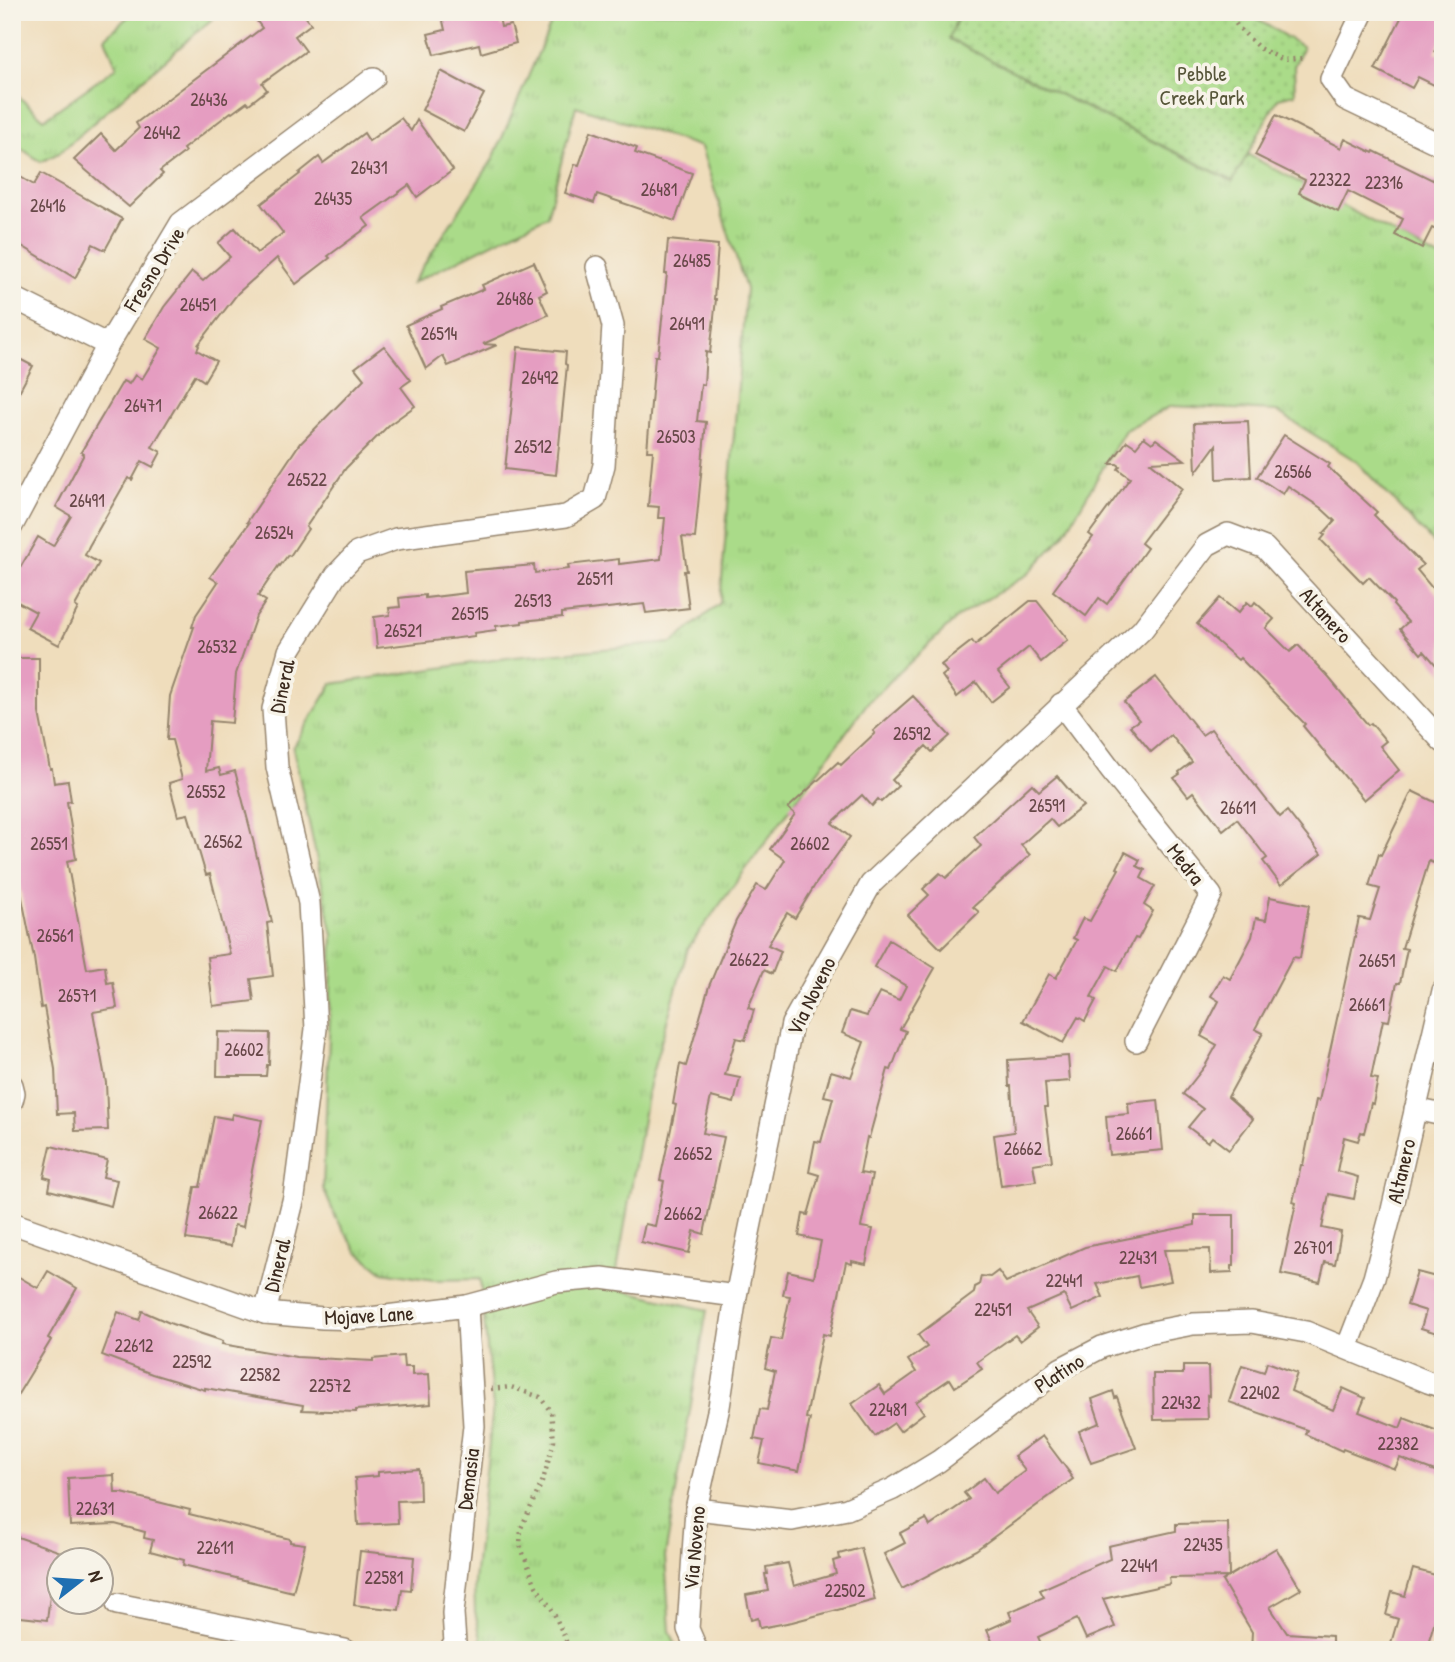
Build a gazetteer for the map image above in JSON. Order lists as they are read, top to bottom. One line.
{"streets":{"street":["Fresno Drive","Altanero","Dineral","Medra","Via Noveno","Mojave Lane","Platino","Demasia"]},"crossings":[["Altanero","Via Noveno"],["Altanero","Platino"],["Dineral","Mojave Lane"],["Medra","Via Noveno"],["Via Noveno","Mojave Lane"],["Via Noveno","Platino"],["Mojave Lane","Demasia"]],"parks":["Pebble Creek Park"],"house_numbers":["26436","26442","26431","22322","22316","26481","26435","26416","26485","26486","26451","26491","26514","26492","26471","26503","26512","26566","26522","26491","26524","26511","26513","26515","26521","26532","26592","26552","26591","26611","26562","26551","26602","26561","26622","26651","26571","26661","26602","26661","26662","26652","26622","26662","26701","22431","22441","22451","22612","22592","22582","22572","22402","22432","22481","22382","22631","22435","22611","22441","22581","22502"],"north":"right"}
